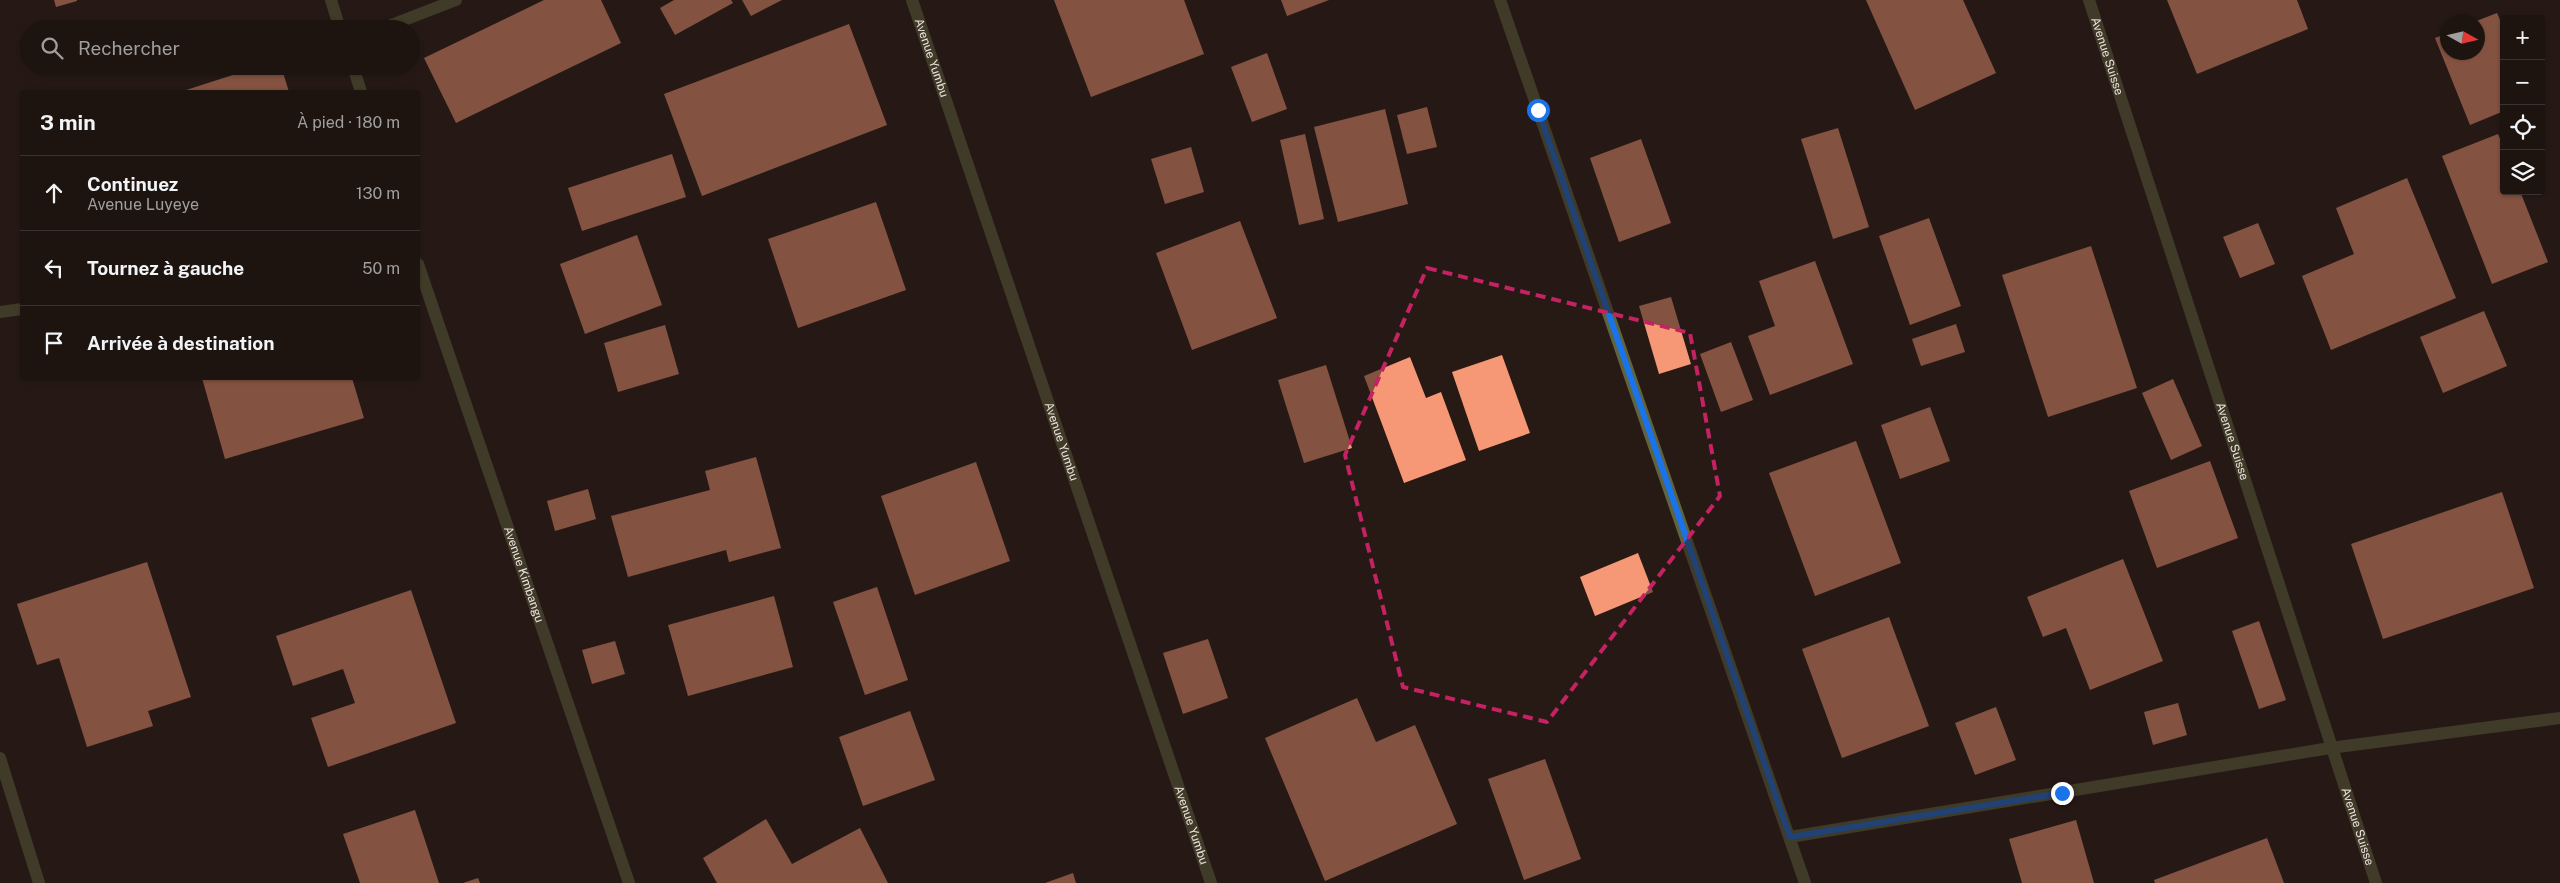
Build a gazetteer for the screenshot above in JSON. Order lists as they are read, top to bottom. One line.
{"streets":{"street":["Avenue Suisse","Avenue Yumbu","Avenue Kimbangu"]},"north":"right","page":{"map_buttons":["+","−"],"search":"Rechercher","heading":["3 min","À pied · 180 m"],"list":[["Continuez","Avenue Luyeye","130 m"],["Tournez à gauche","50 m"],"Arrivée à destination"]}}
